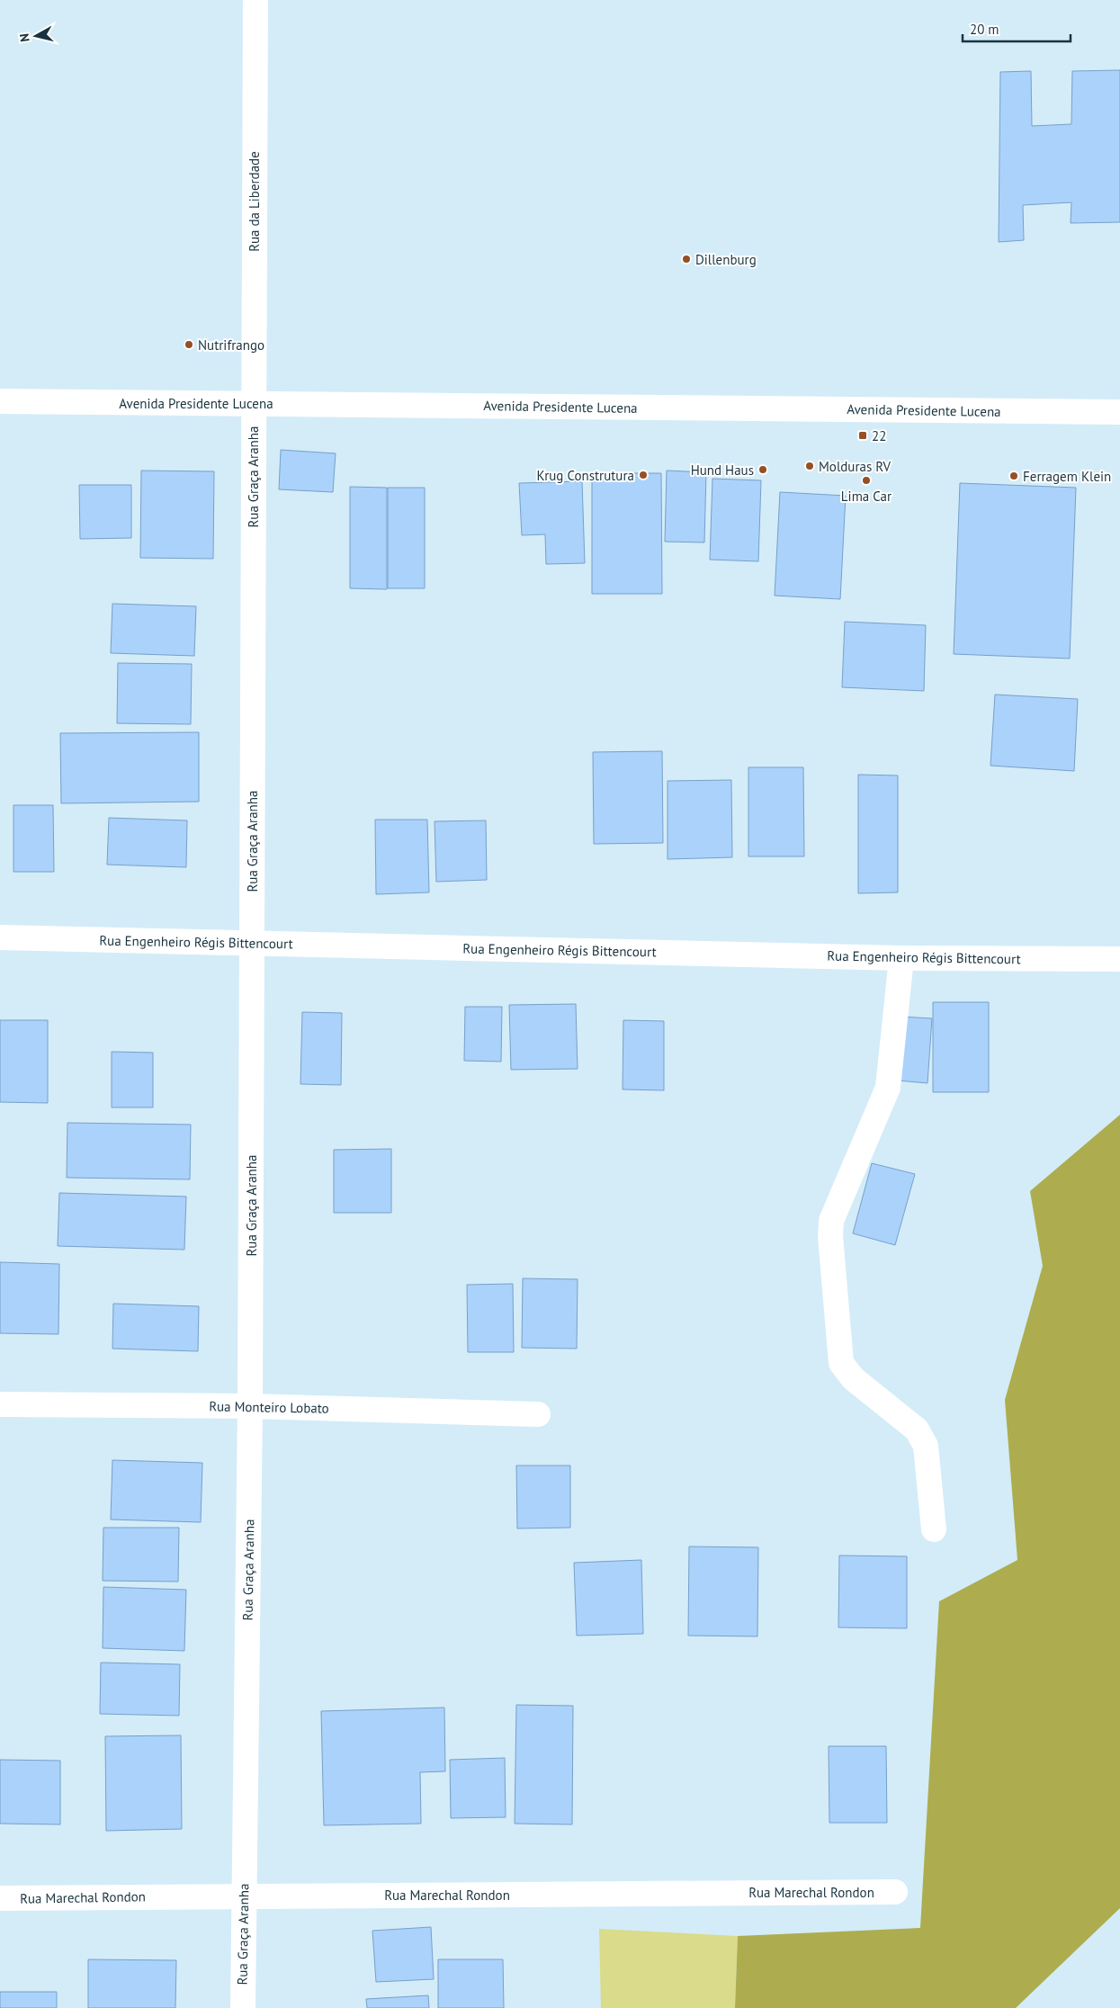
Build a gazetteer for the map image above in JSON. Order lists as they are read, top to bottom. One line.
{"streets":{"street":["Rua da Liberdade","Avenida Presidente Lucena","Rua Graça Aranha","Rua Engenheiro Régis Bittencourt","Rua Monteiro Lobato","Rua Marechal Rondon"]},"crossings":[["Rua da Liberdade","Avenida Presidente Lucena"],["Rua da Liberdade","Rua Graça Aranha"],["Avenida Presidente Lucena","Rua Graça Aranha"],["Rua Graça Aranha","Rua Engenheiro Régis Bittencourt"],["Rua Graça Aranha","Rua Monteiro Lobato"],["Rua Graça Aranha","Rua Marechal Rondon"]],"places":{"other":["Dillenburg","Nutrifrango","Molduras RV","Hund Haus","Krug Construtura","Ferragem Klein","Lima Car"],"transit":["22"]},"scale_bar":"20 m","north":"left"}
